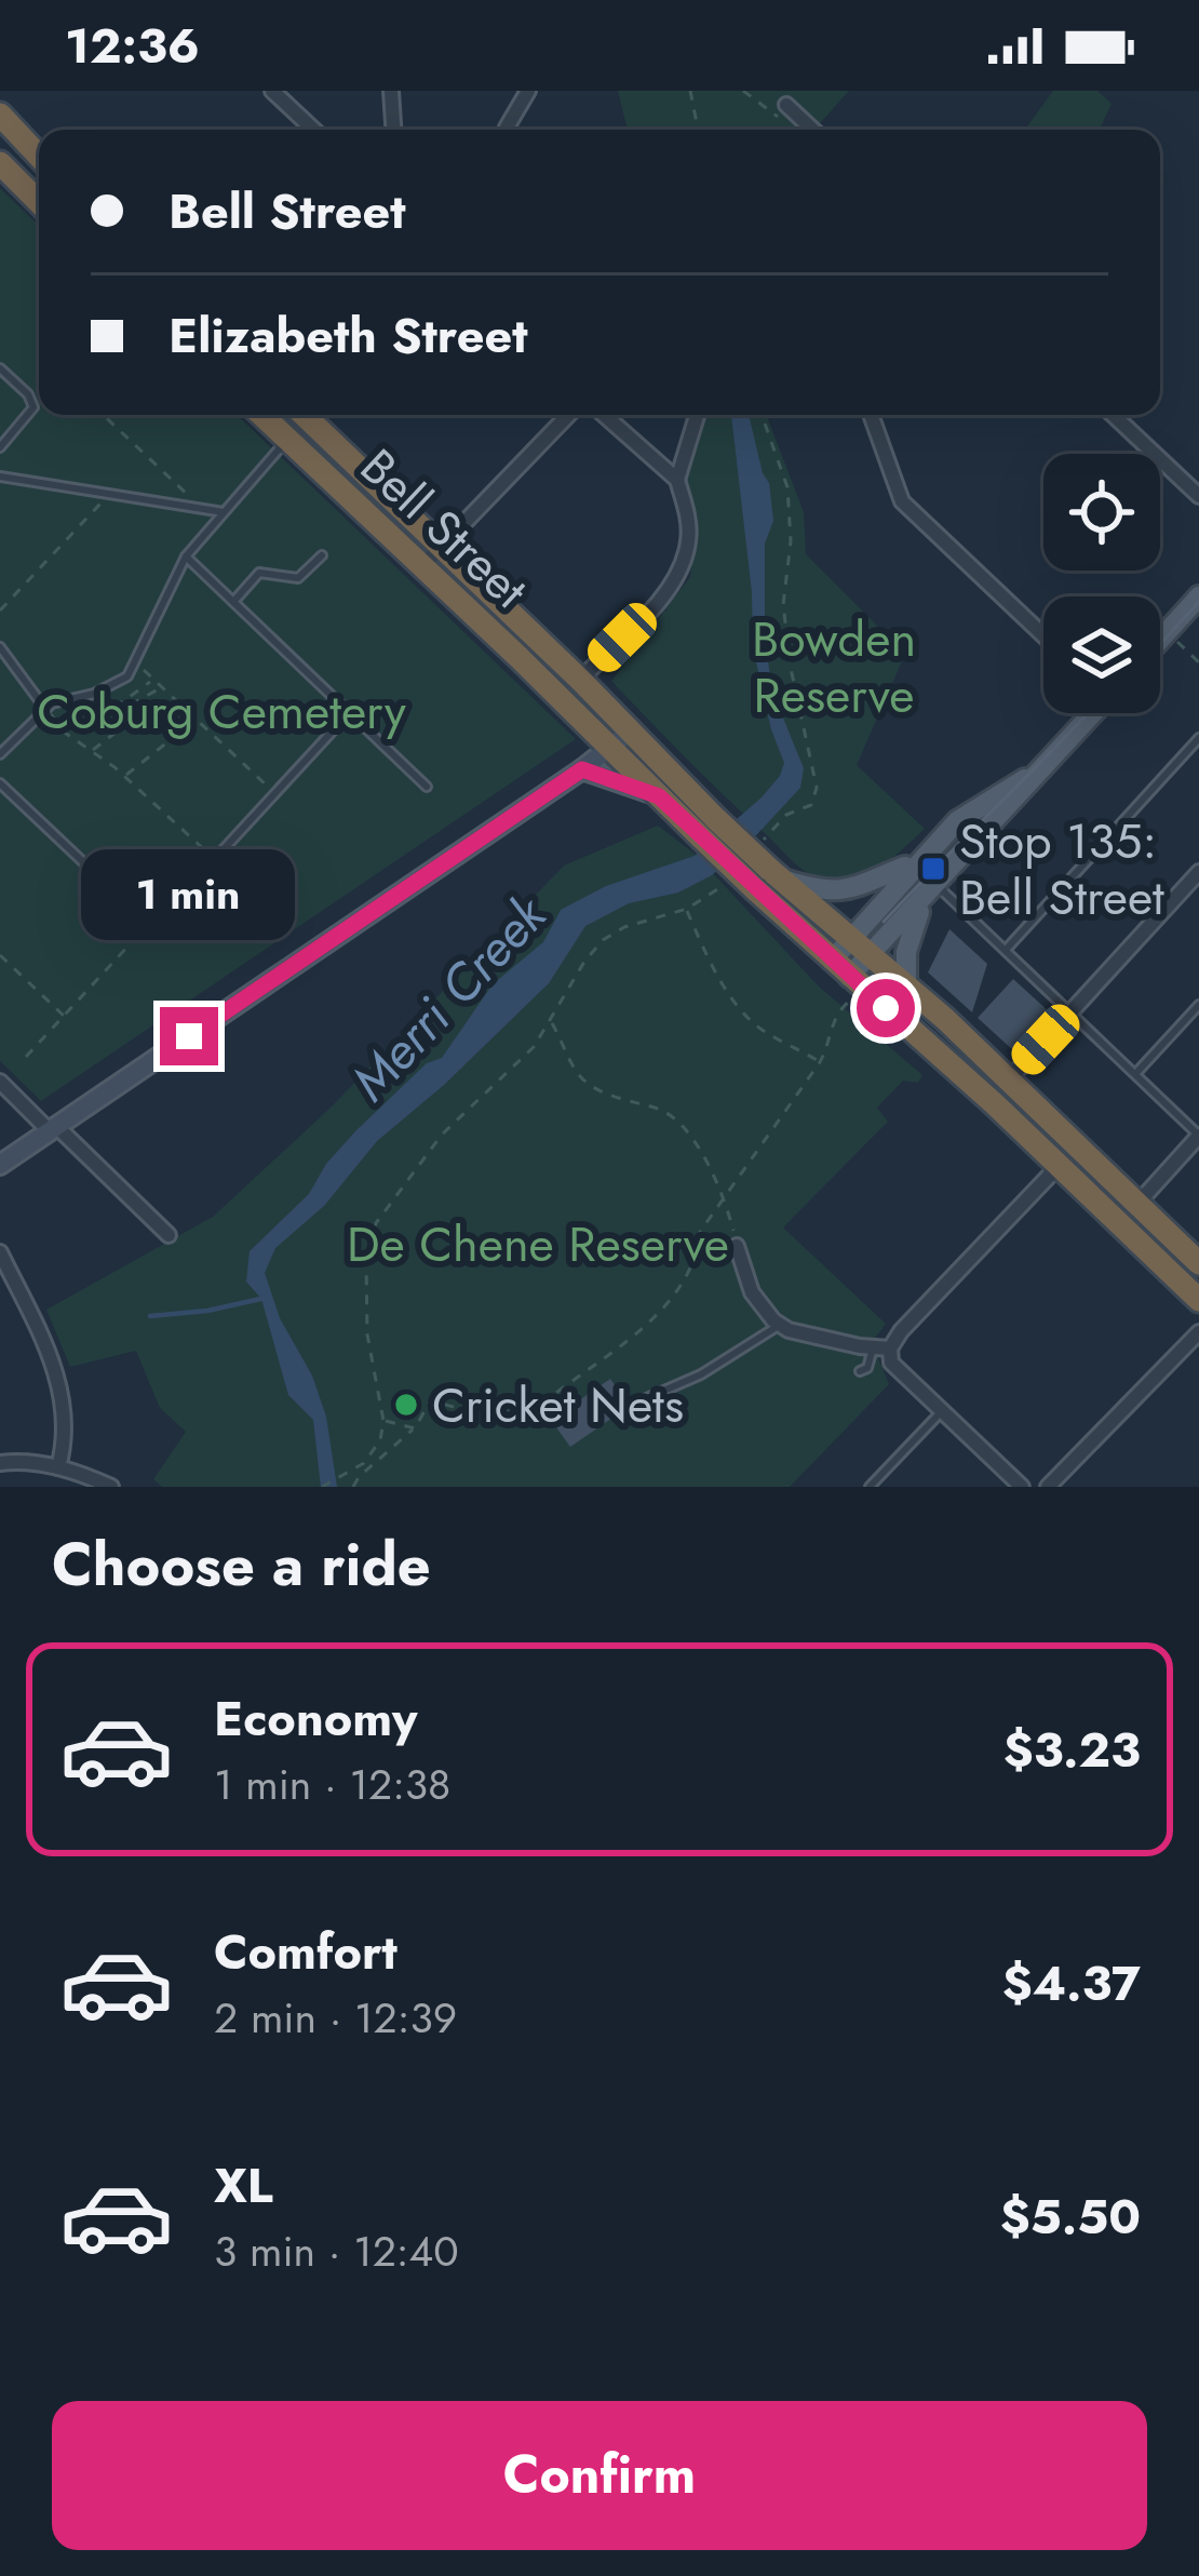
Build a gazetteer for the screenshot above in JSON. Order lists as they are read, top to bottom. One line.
{"streets":{"highway":["Bell Street"]},"water":["Merri Creek"],"parks":["Bowden Reserve","Coburg Cemetery","De Chene Reserve"],"places":{"transit":["Stop 135: Bell Street"],"other":["Cricket Nets"]},"page":{"status":"12:36","banner":["Bell Street","Elizabeth Street"],"bubble":"1 min","heading":"Choose a ride","list":[{"name":"Economy","note":"1 min · 12:38","value":"$3.23"},{"name":"Comfort","note":"2 min · 12:39","value":"$4.37"},{"name":"XL","note":"3 min · 12:40","value":"$5.50"}],"buttons":"Confirm"}}
